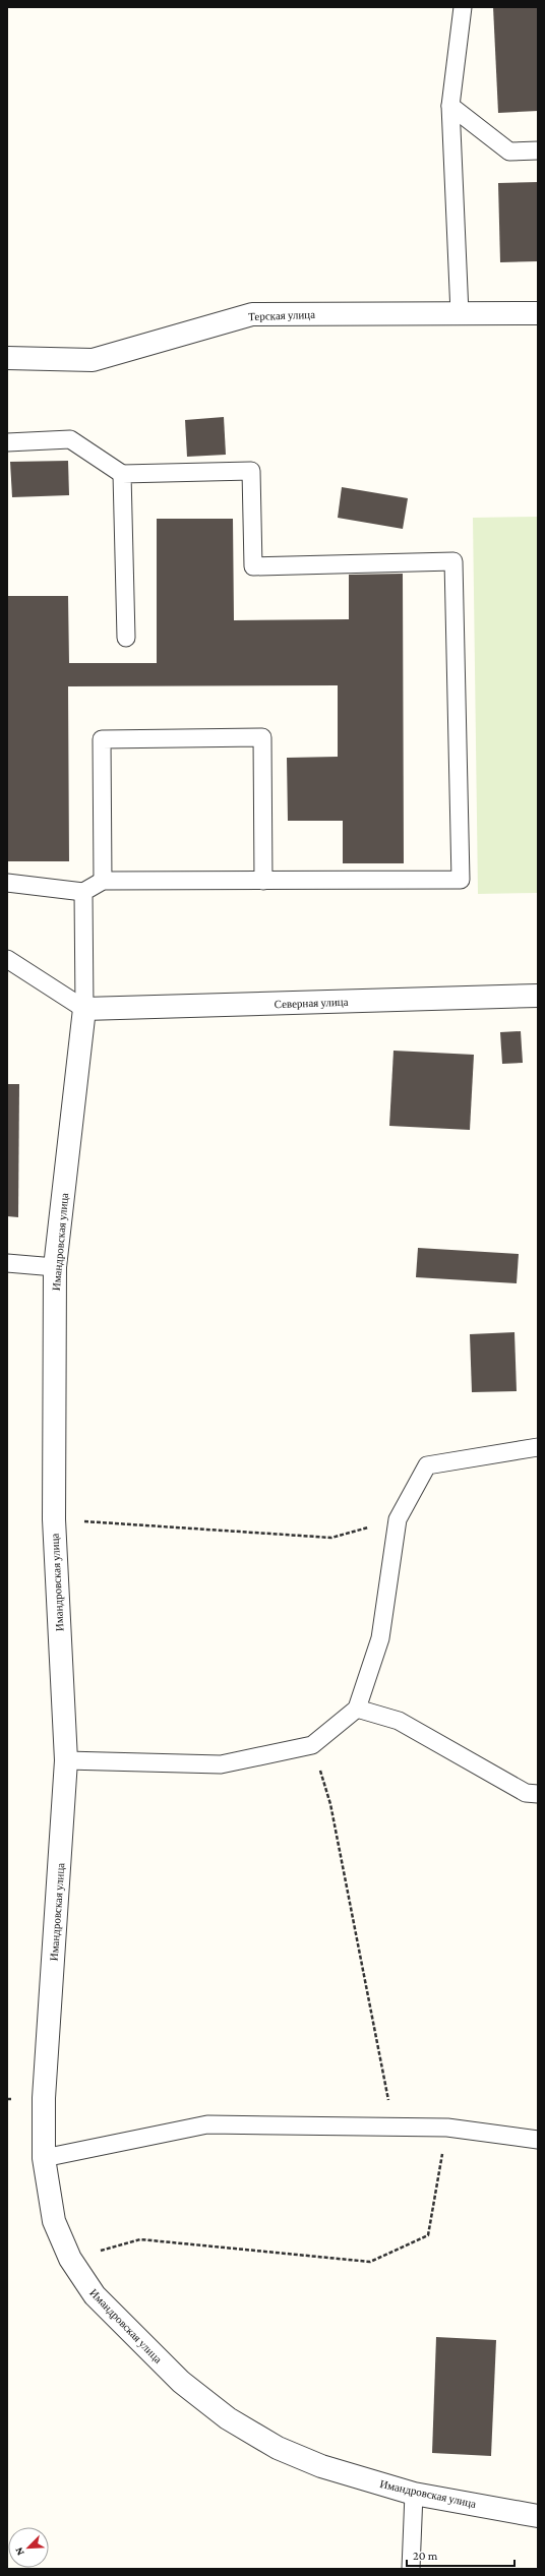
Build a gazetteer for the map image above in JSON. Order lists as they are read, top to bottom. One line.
{"streets":{"street":["Терская улица","Северная улица","Имандровская улица"]},"crossings":[["Северная улица","Имандровская улица"]],"scale_bar":"20 m","north":"bottom left"}
